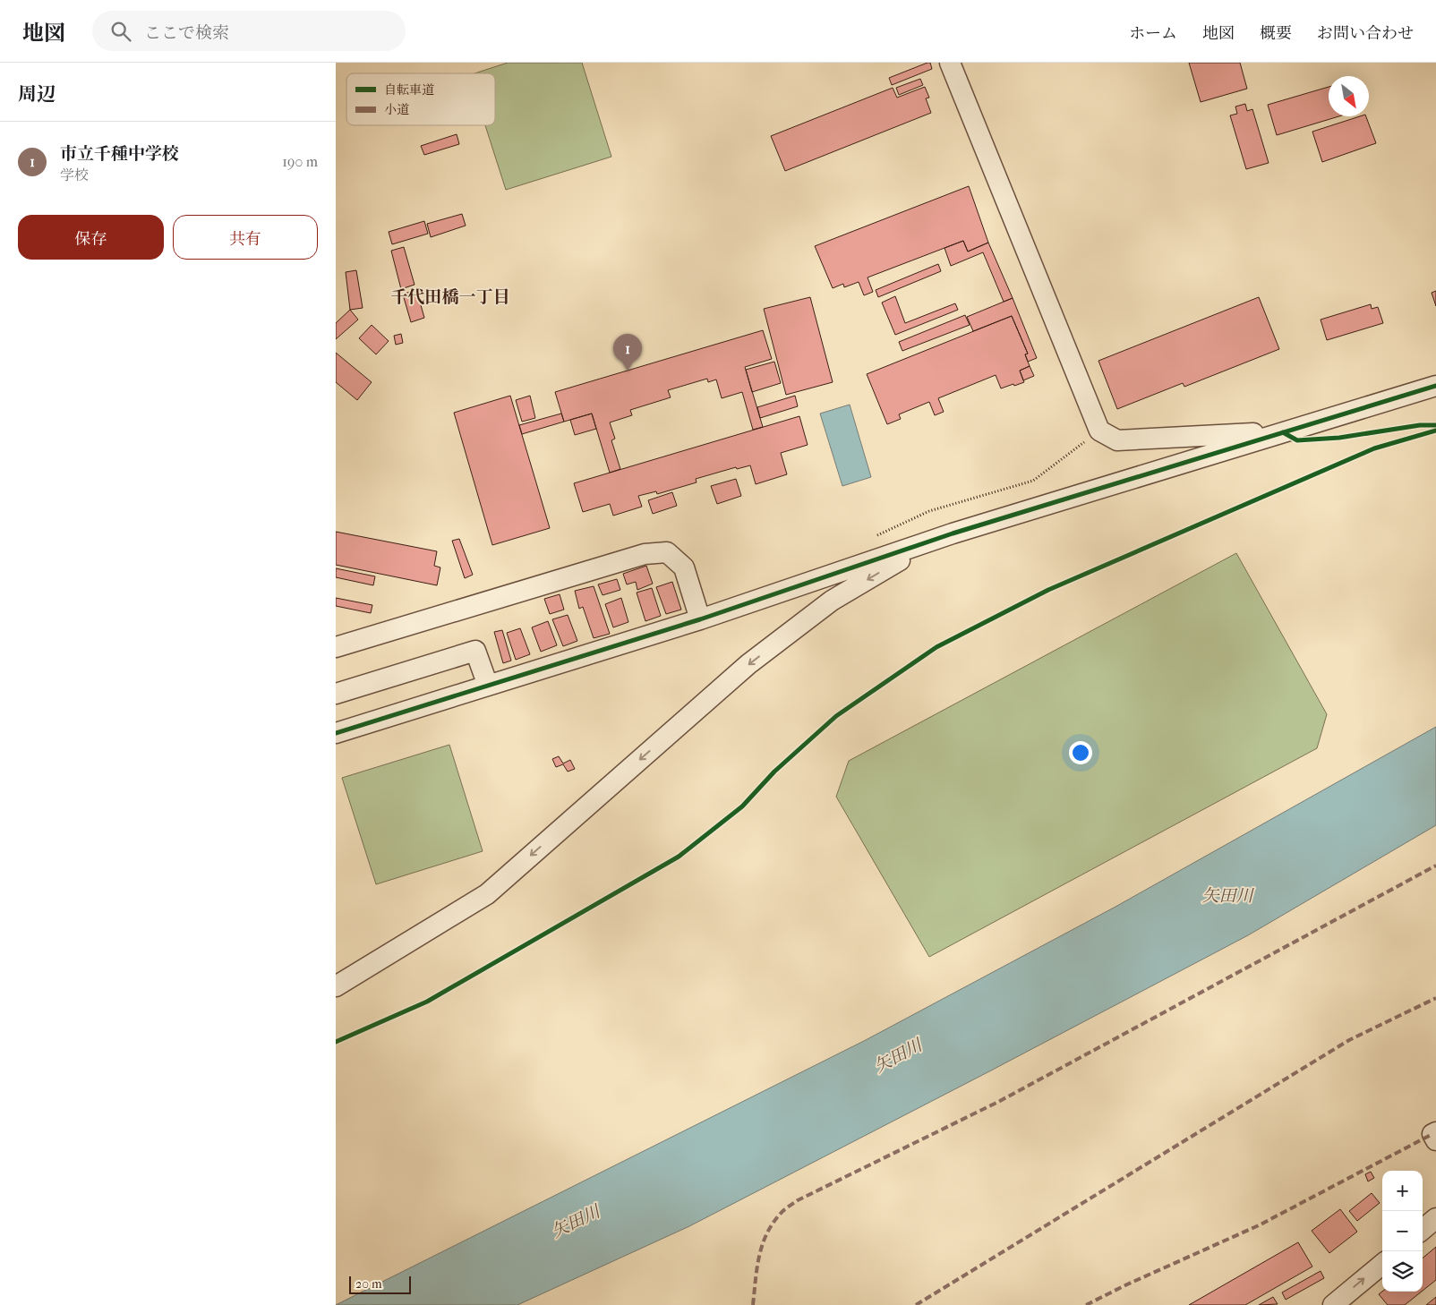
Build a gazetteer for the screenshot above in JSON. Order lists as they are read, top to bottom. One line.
{"districts":["千代田橋一丁目"],"water":["矢田川"],"legend":["自転車道","小道"],"scale_bar":"20 m","north":"bottom right","page":{"header":"地図","search":"ここで検索","nav":["ホーム","地図","概要","お問い合わせ"],"heading":"周辺","list":[{"mark":"1","name":"市立千種中学校","note":"学校","value":"190 m"}],"buttons":["保存","共有"],"pins":"1","map_buttons":["+","−"],"scale":"20 m"}}
